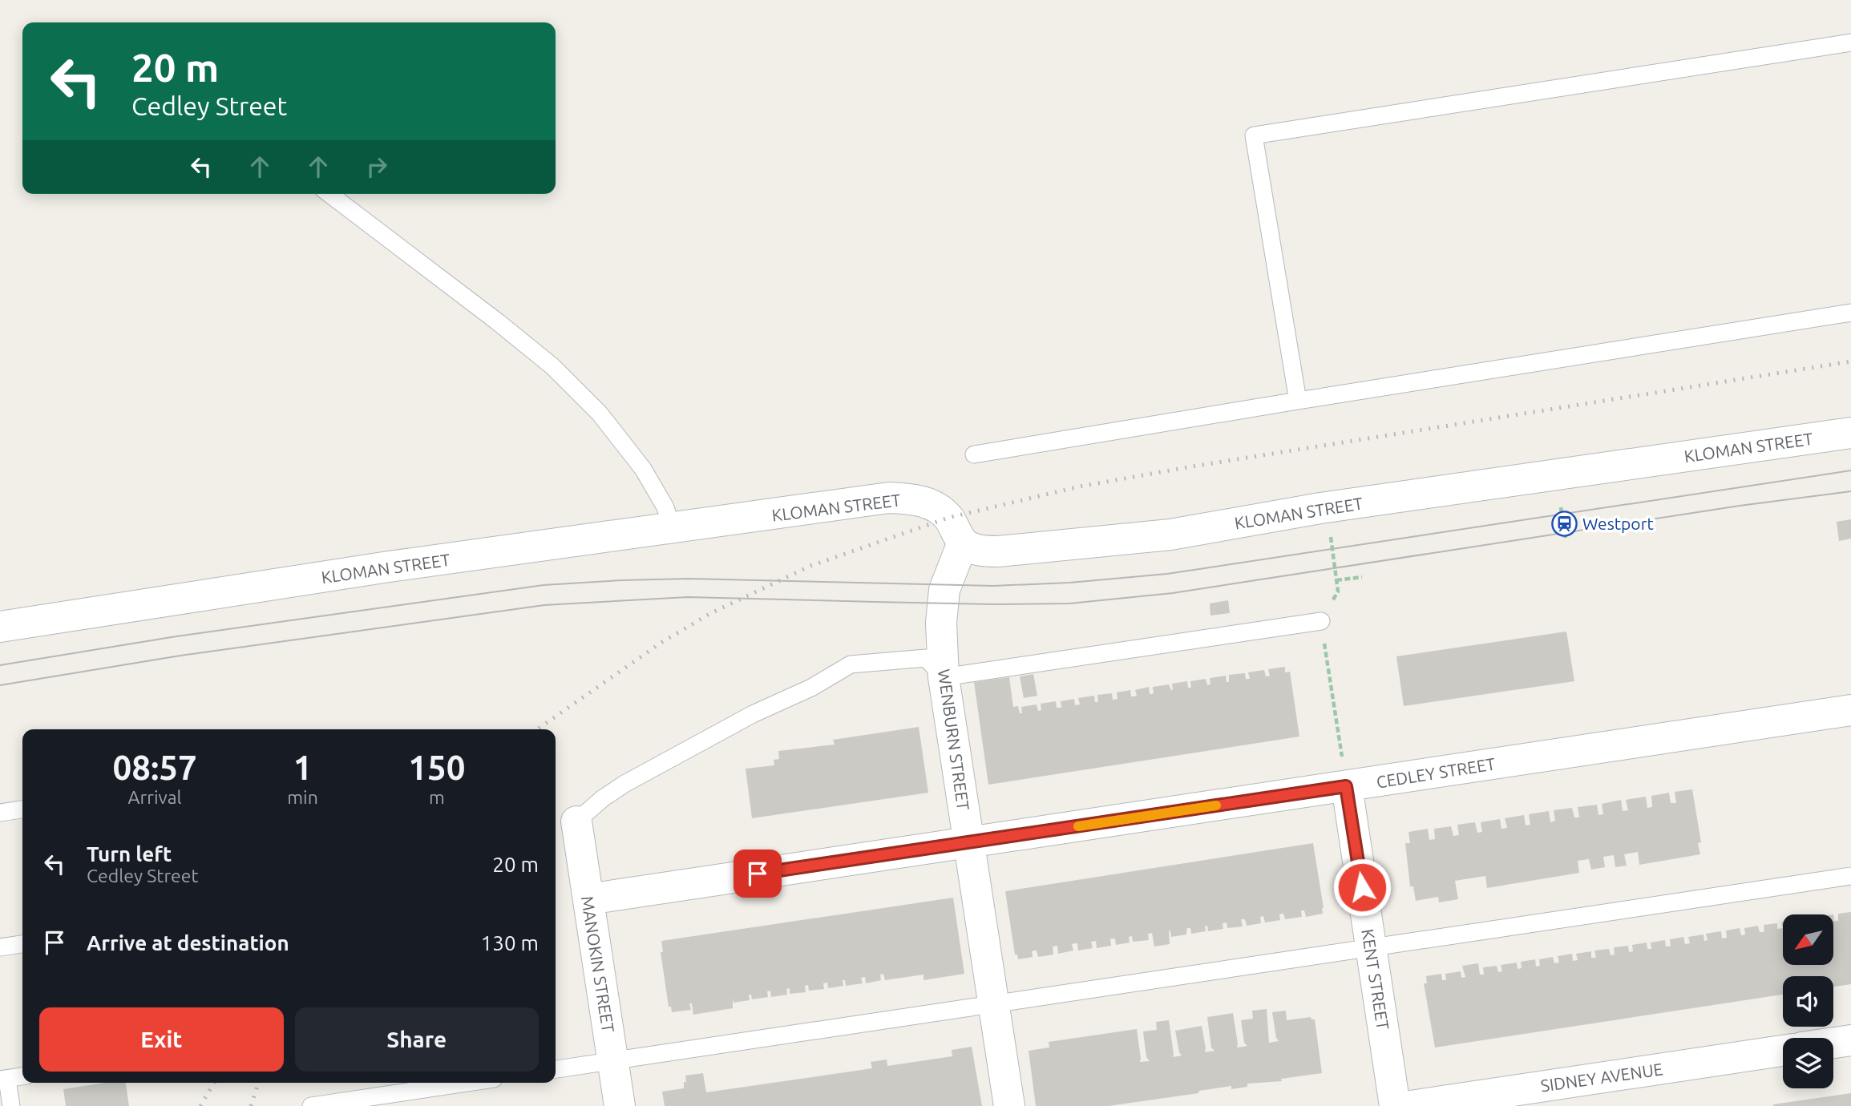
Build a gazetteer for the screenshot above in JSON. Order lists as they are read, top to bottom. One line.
{"streets":{"street":["KLOMAN STREET","WENBURN STREET","CEDLEY STREET","MANOKIN STREET","KENT STREET","SIDNEY AVENUE"]},"crossings":[["KLOMAN STREET","WENBURN STREET"],["WENBURN STREET","CEDLEY STREET"],["CEDLEY STREET","MANOKIN STREET"],["CEDLEY STREET","KENT STREET"]],"places":{"station":["Westport"]},"north":"bottom left","page":{"turn":["20 m","Cedley Street"],"eta":["08:57","Arrival","1","min","150","m"],"list":[{"name":"Turn left","note":"Cedley Street","value":"20 m"},{"name":"Arrive at destination","value":"130 m"}],"buttons":["Exit","Share"]}}
